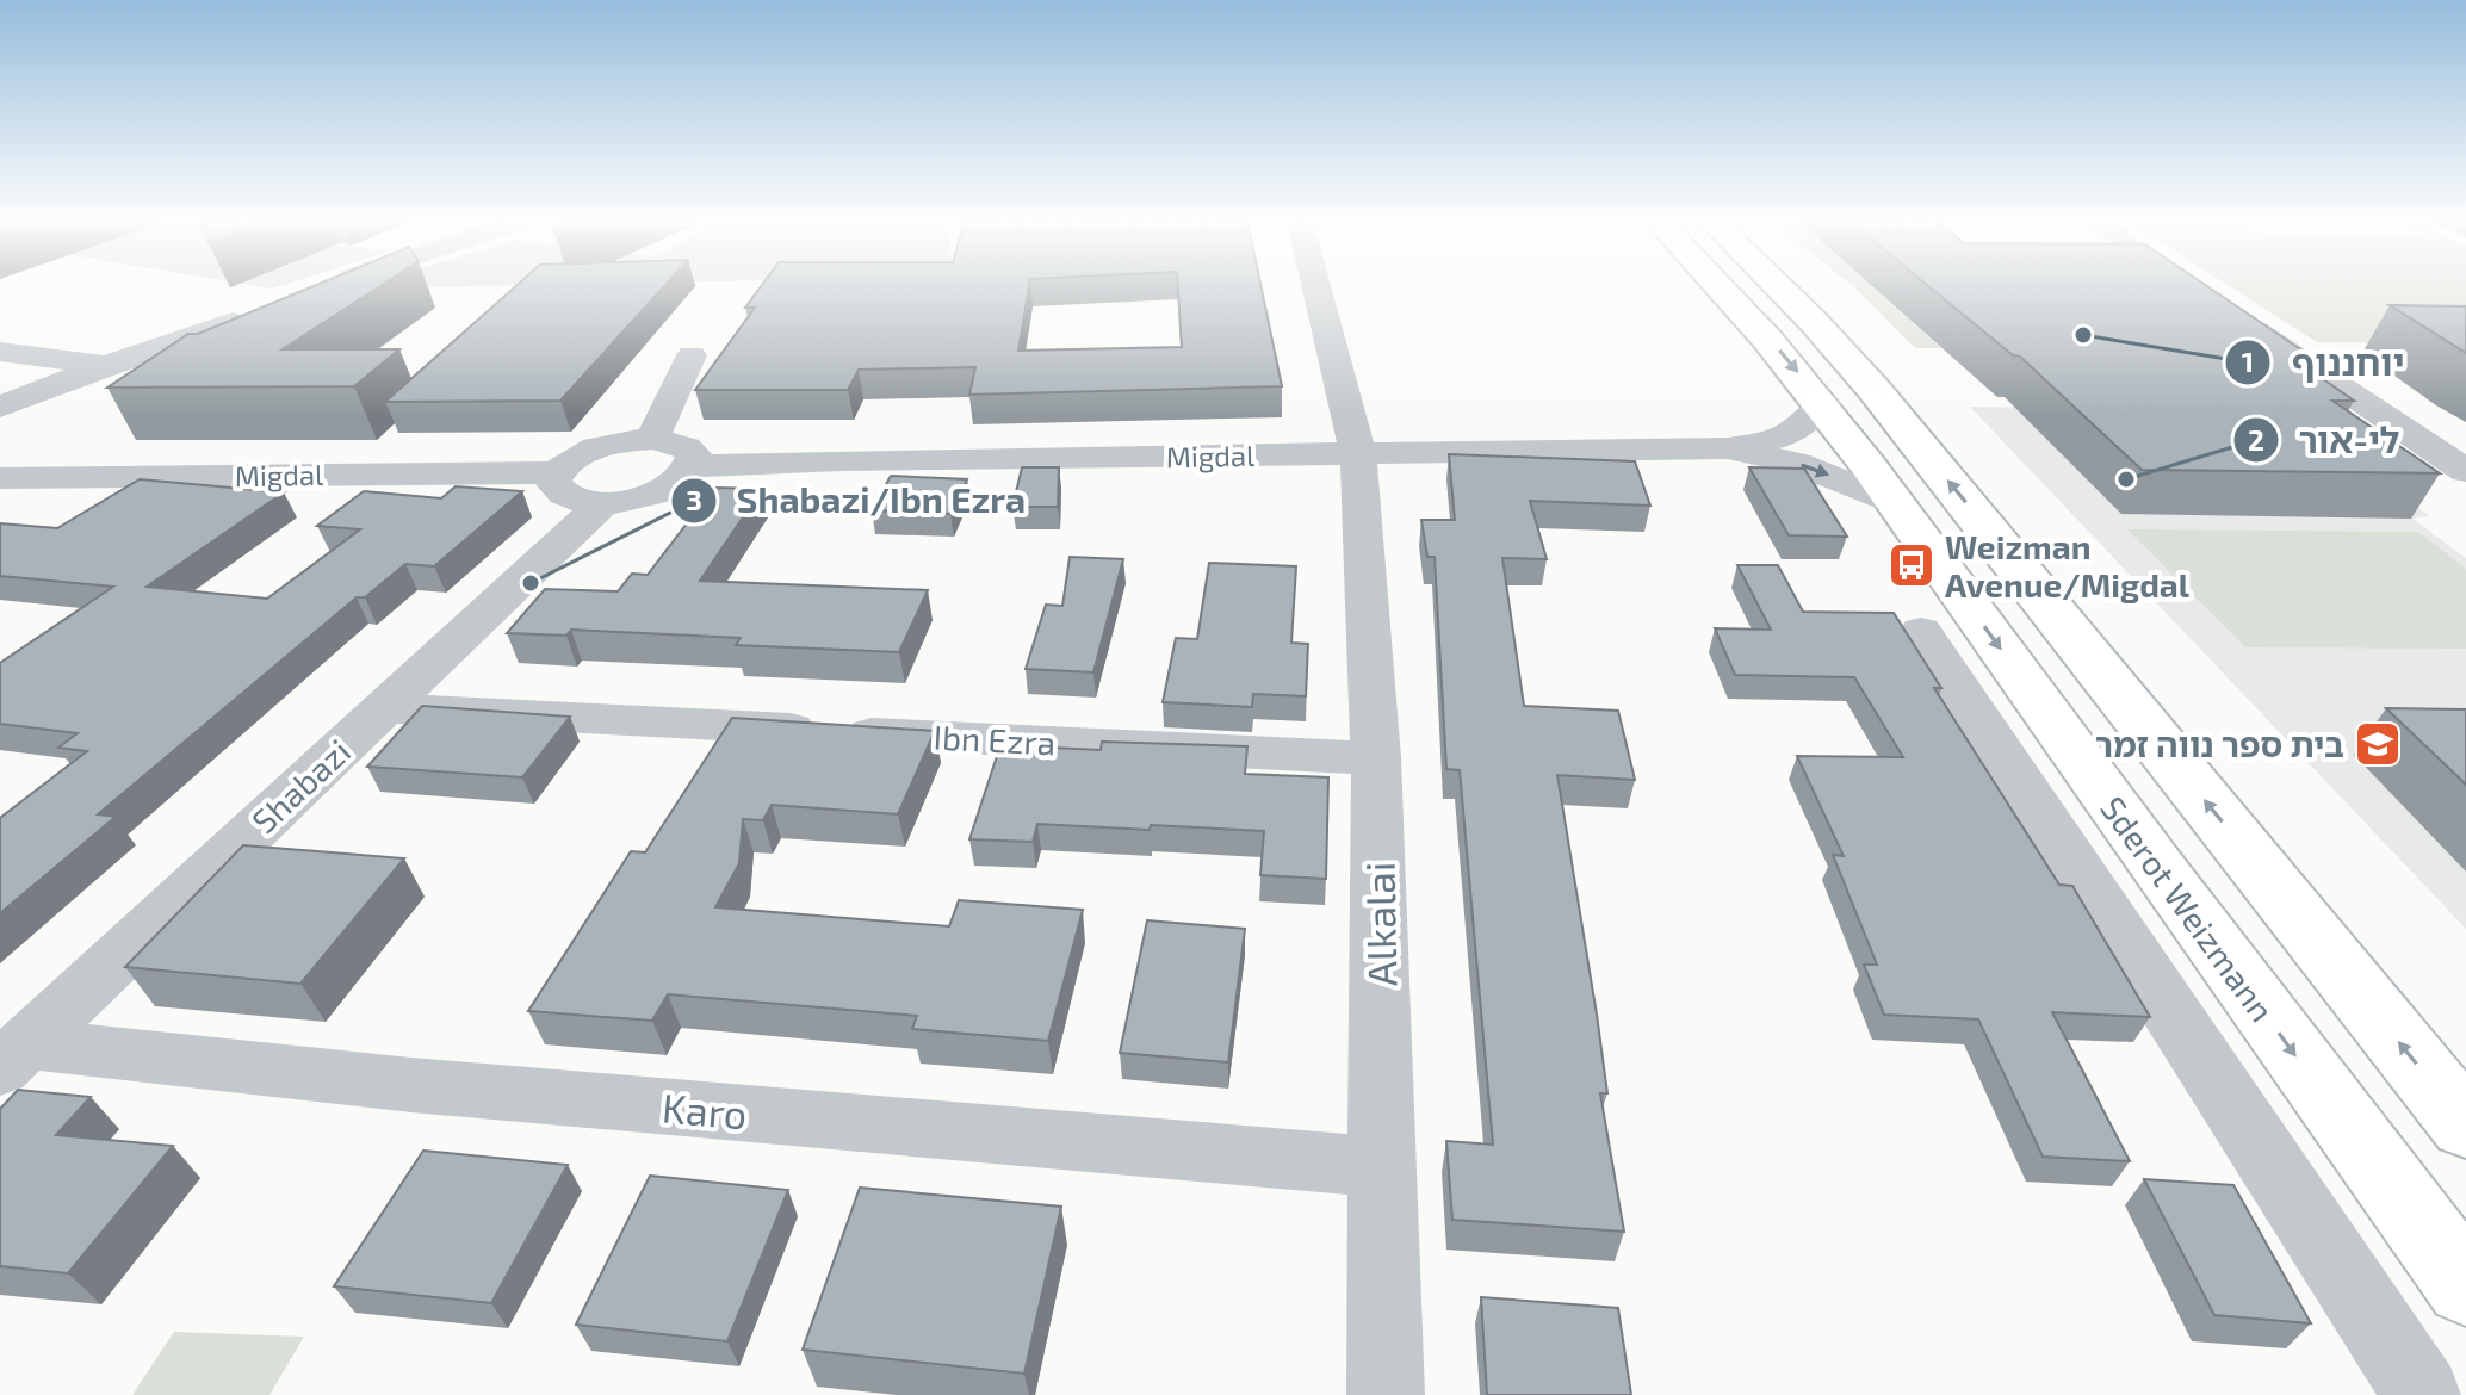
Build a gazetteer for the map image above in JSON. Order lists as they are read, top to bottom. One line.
{"streets":{"main road":["Sderot Weizmann"],"street":["Migdal","Ibn Ezra","Shabazi","Alkalai","Karo"]},"crossings":[["Migdal","Sderot Weizmann"],["Migdal","Alkalai"],["Ibn Ezra","Shabazi"],["Ibn Ezra","Alkalai"],["Shabazi","Karo"],["Alkalai","Karo"]],"places":{"other":["יוחננוף","לי-אור","Shabazi/Ibn Ezra"],"bus stop":["Weizman Avenue/Migdal"],"school or university":["בית ספר נווה זמר"]}}
